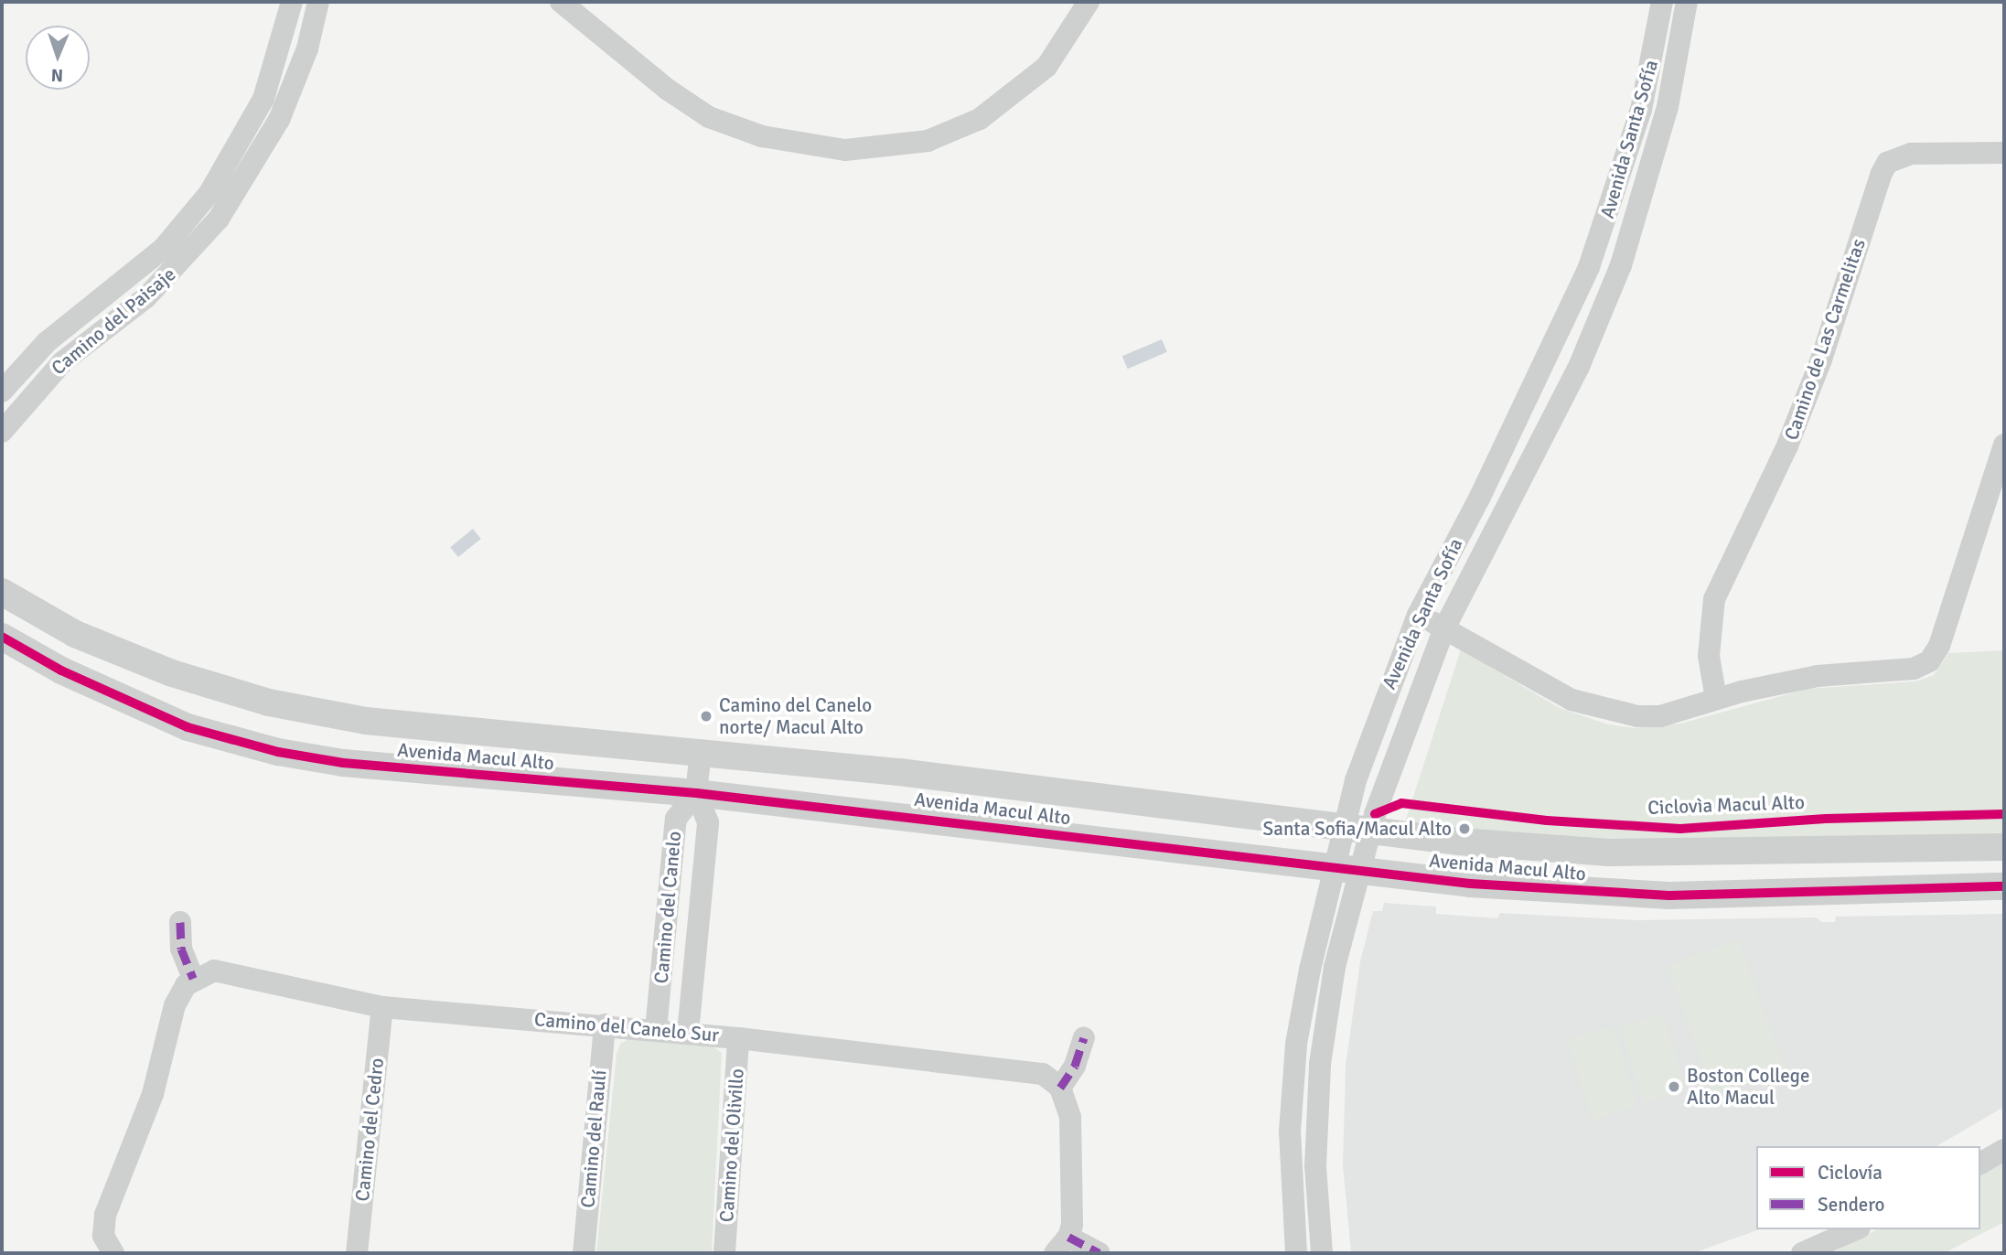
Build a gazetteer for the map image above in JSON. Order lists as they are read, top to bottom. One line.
{"streets":{"street":["Avenida Santa Sofía","Camino del Paisaje","Camino de Las Carmelitas","Avenida Macul Alto","Camino del Canelo","Camino del Canelo Sur","Camino del Cedro","Camino del Raulí","Camino del Olivillo"],"cycle path":["Ciclovìa Macul Alto"]},"crossings":[["Avenida Santa Sofía","Avenida Macul Alto"],["Avenida Macul Alto","Camino del Canelo"],["Camino del Canelo","Camino del Canelo Sur"],["Camino del Canelo Sur","Camino del Cedro"],["Camino del Canelo Sur","Camino del Raulí"],["Camino del Canelo Sur","Camino del Olivillo"]],"places":["Camino del Canelo norte/ Macul Alto","Santa Sofia/Macul Alto","Boston College Alto Macul"],"legend":["Ciclovía","Sendero"],"north":"bottom"}
